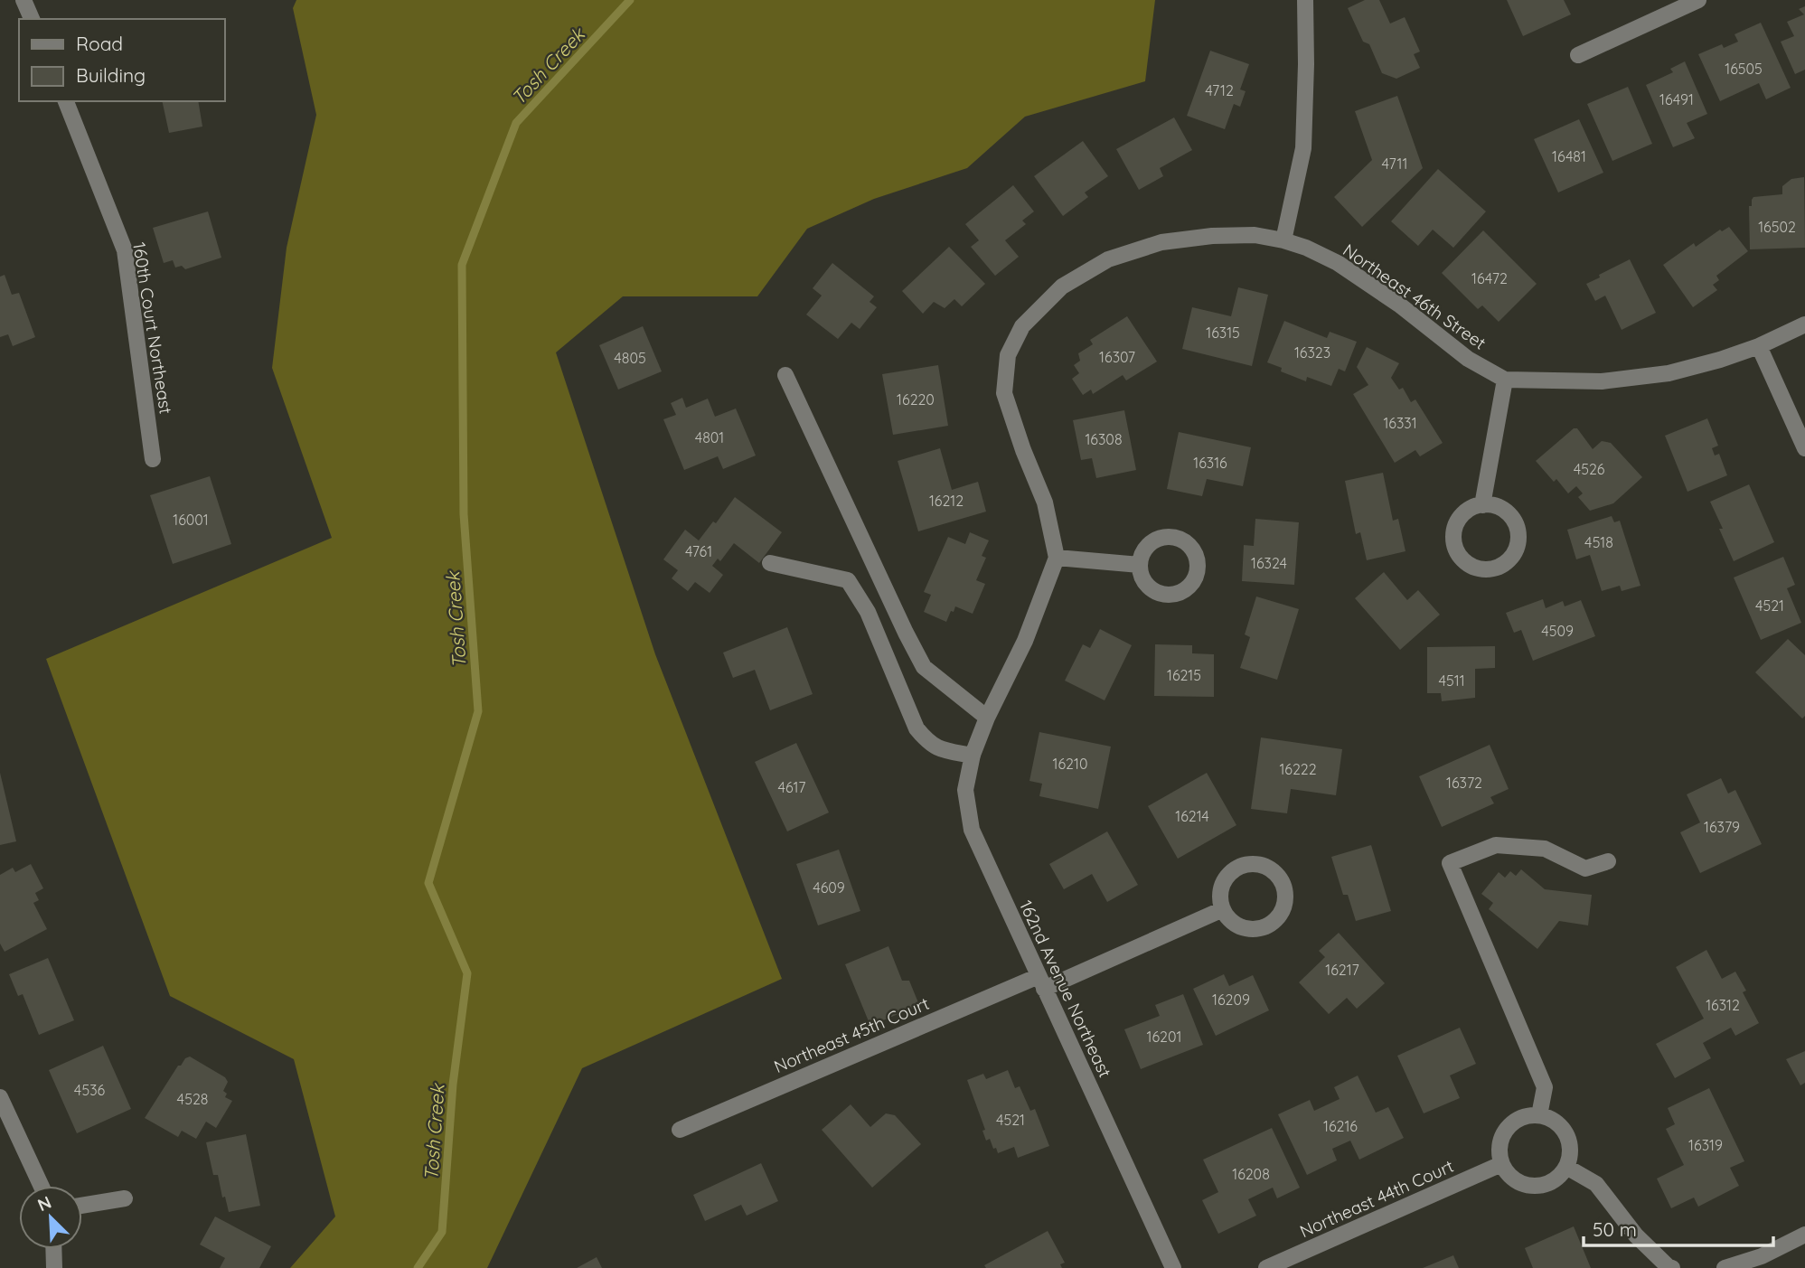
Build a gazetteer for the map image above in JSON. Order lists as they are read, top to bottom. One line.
{"streets":{"street":["Northeast 46th Street","160th Court Northeast","162nd Avenue Northeast","Northeast 45th Court","Northeast 44th Court"]},"crossings":[["162nd Avenue Northeast","Northeast 45th Court"]],"water":["Tosh Creek"],"house_numbers":["16505","4712","16491","16481","4711","16502","16472","16315","16323","16307","4805","16220","16331","4801","16308","16316","4526","16212","16001","4518","4761","16324","4521","4509","16215","4511","16210","16222","16372","4617","16214","16379","4609","16217","16209","16312","16201","4536","4528","4521","16216","16319","16208"],"legend":["Road","Building"],"scale_bar":"50 m","north":"top left"}
